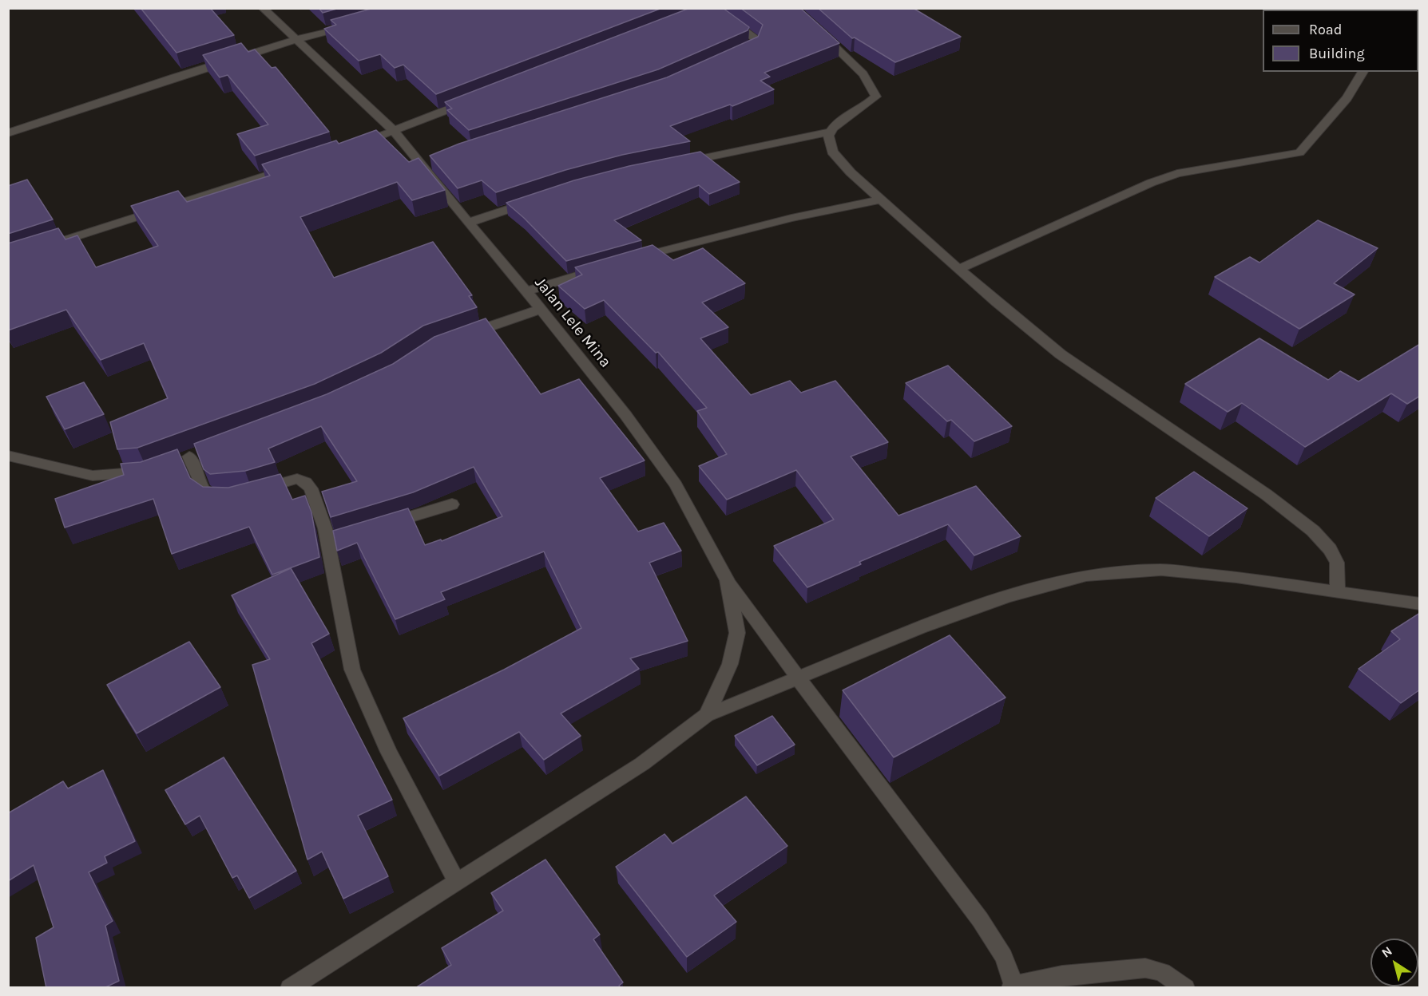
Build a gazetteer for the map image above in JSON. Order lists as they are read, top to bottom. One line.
{"streets":{"street":["Jalan Lele Mina"]},"legend":["Road","Building"],"north":"top left"}
